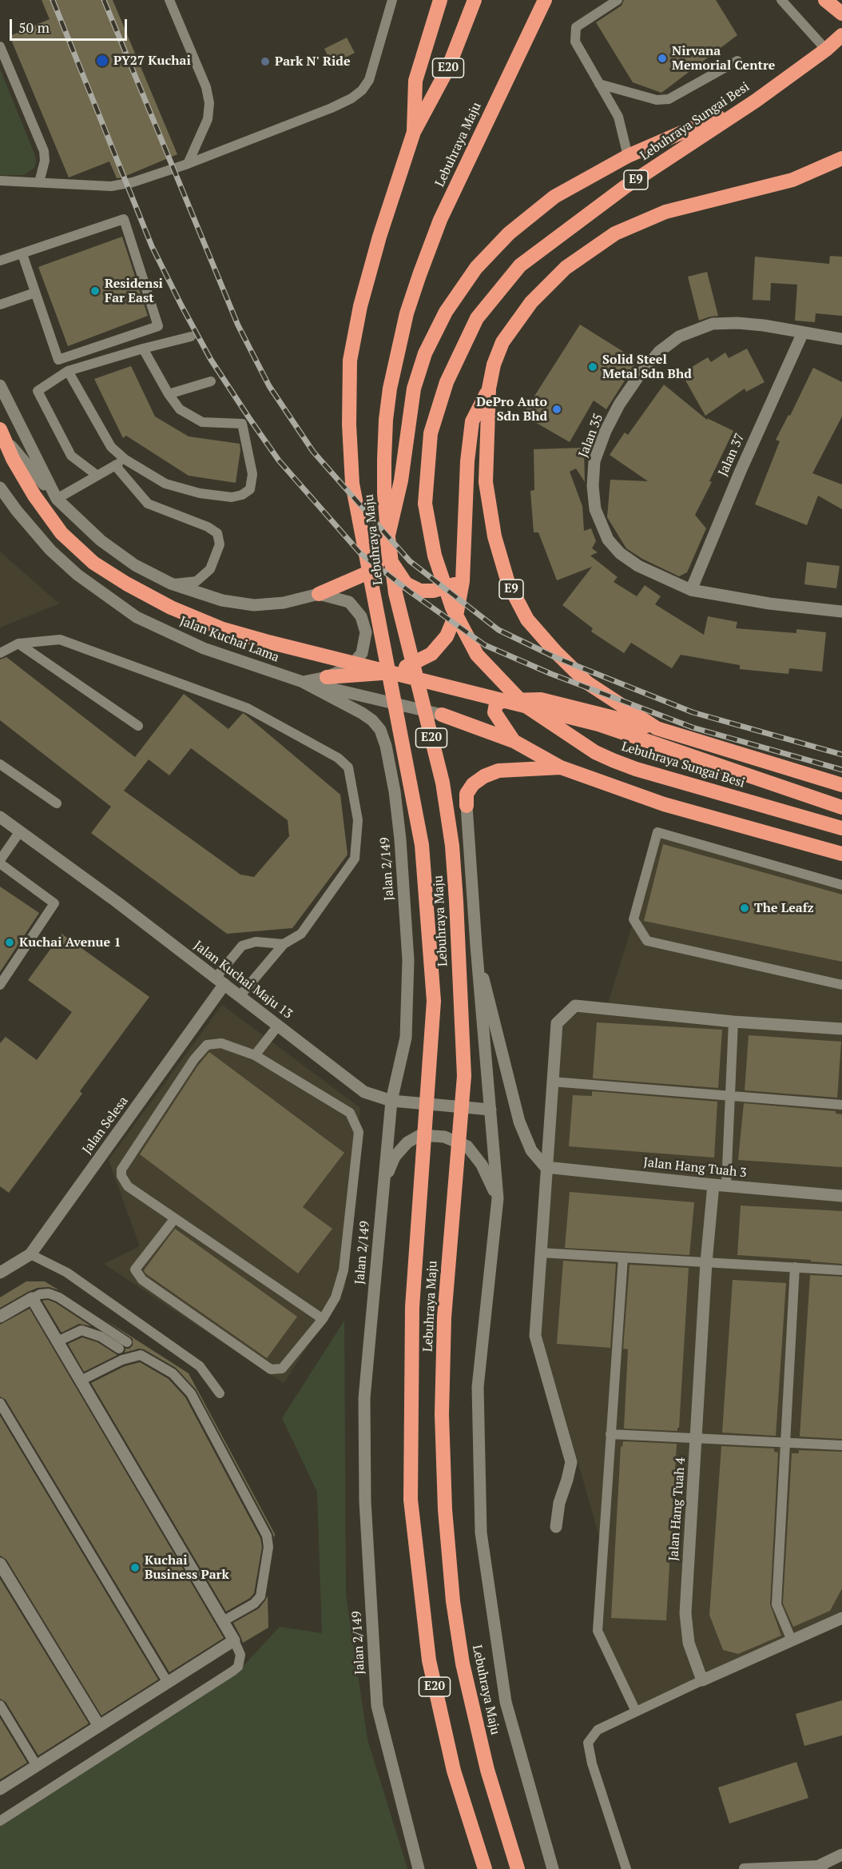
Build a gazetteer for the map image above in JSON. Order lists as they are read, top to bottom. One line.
{"streets":{"highway":["E20","Lebuhraya Sungai Besi","Lebuhraya Maju","E9"],"street":["Jalan 35","Jalan 37","Jalan Kuchai Lama","Jalan 2/149","Jalan Kuchai Maju 13","Jalan Selesa","Jalan Hang Tuah 3","Jalan Hang Tuah 4"]},"crossings":[["Jalan 35","Jalan 37"],["Jalan Kuchai Lama","Jalan 2/149"],["Jalan 2/149","Jalan Kuchai Maju 13"],["Jalan Kuchai Maju 13","Jalan Selesa"],["Jalan Hang Tuah 3","Jalan Hang Tuah 4"]],"places":["Nirvana Memorial Centre","PY27 Kuchai","Park N' Ride","Residensi Far East","Solid Steel Metal Sdn Bhd","DePro Auto Sdn Bhd","The Leafz","Kuchai Avenue 1","Kuchai Business Park"],"scale_bar":"50 m"}
